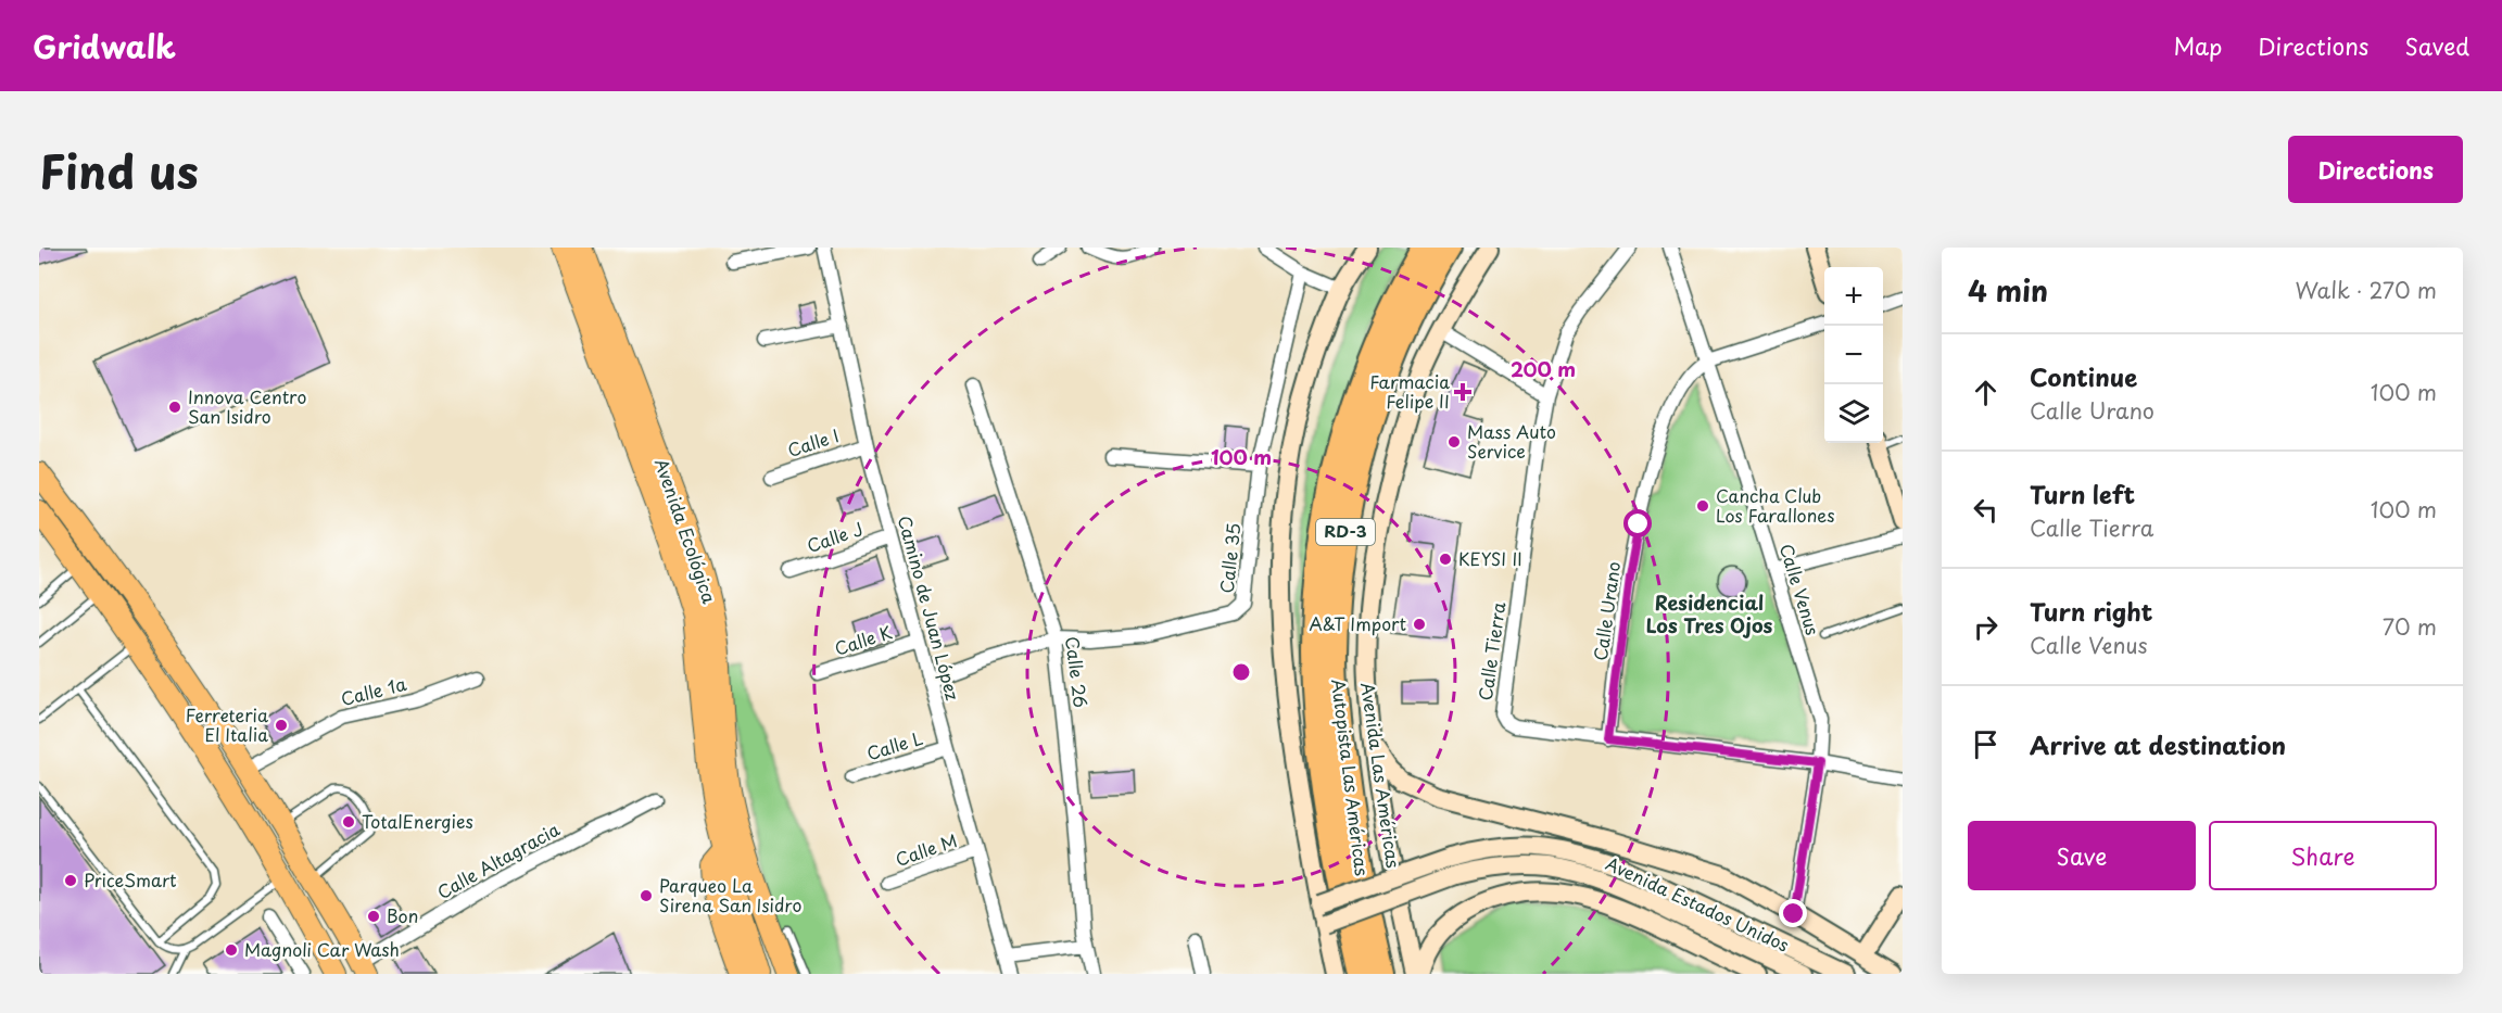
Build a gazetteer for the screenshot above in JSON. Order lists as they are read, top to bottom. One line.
{"streets":{"highway":["RD-3","Autopista Las Américas"],"main road":["Avenida Ecológica"],"street":["Calle I","Calle J","Calle 35","Calle Venus","Camino de Juan López","Calle Urano","Calle K","Calle Tierra","Calle 26","Calle 1a","Calle L","Avenida Las Américas","Calle M","Calle Altagracia","Avenida Estados Unidos"]},"crossings":[["Calle I","Camino de Juan López"],["Calle J","Camino de Juan López"],["Calle 35","Camino de Juan López"],["Calle 35","Calle 26"],["Calle Venus","Calle Urano"],["Calle Venus","Calle Tierra"],["Camino de Juan López","Calle K"],["Camino de Juan López","Calle L"],["Camino de Juan López","Calle M"],["Calle Urano","Calle Tierra"]],"districts":["Residencial Los Tres Ojos"],"places":{"health":["Farmacia Felipe II"],"other":["Innova Centro San Isidro","Mass Auto Service","Cancha Club Los Farallones","KEYSI II","A&T Import","Ferreteria El Italia","TotalEnergies","PriceSmart","Parqueo La Sirena San Isidro","Bon","Magnoli Car Wash"]},"page":{"header":"Gridwalk","nav":["Map","Directions","Saved"],"title":"Find us","buttons":["Directions",["Save","Share"]],"heading":["4 min","Walk · 270 m"],"map_buttons":["+","−"],"list":[["Continue","Calle Urano","100 m"],["Turn left","Calle Tierra","100 m"],["Turn right","Calle Venus","70 m"],"Arrive at destination"]},"rings":["200 m","100 m"]}
